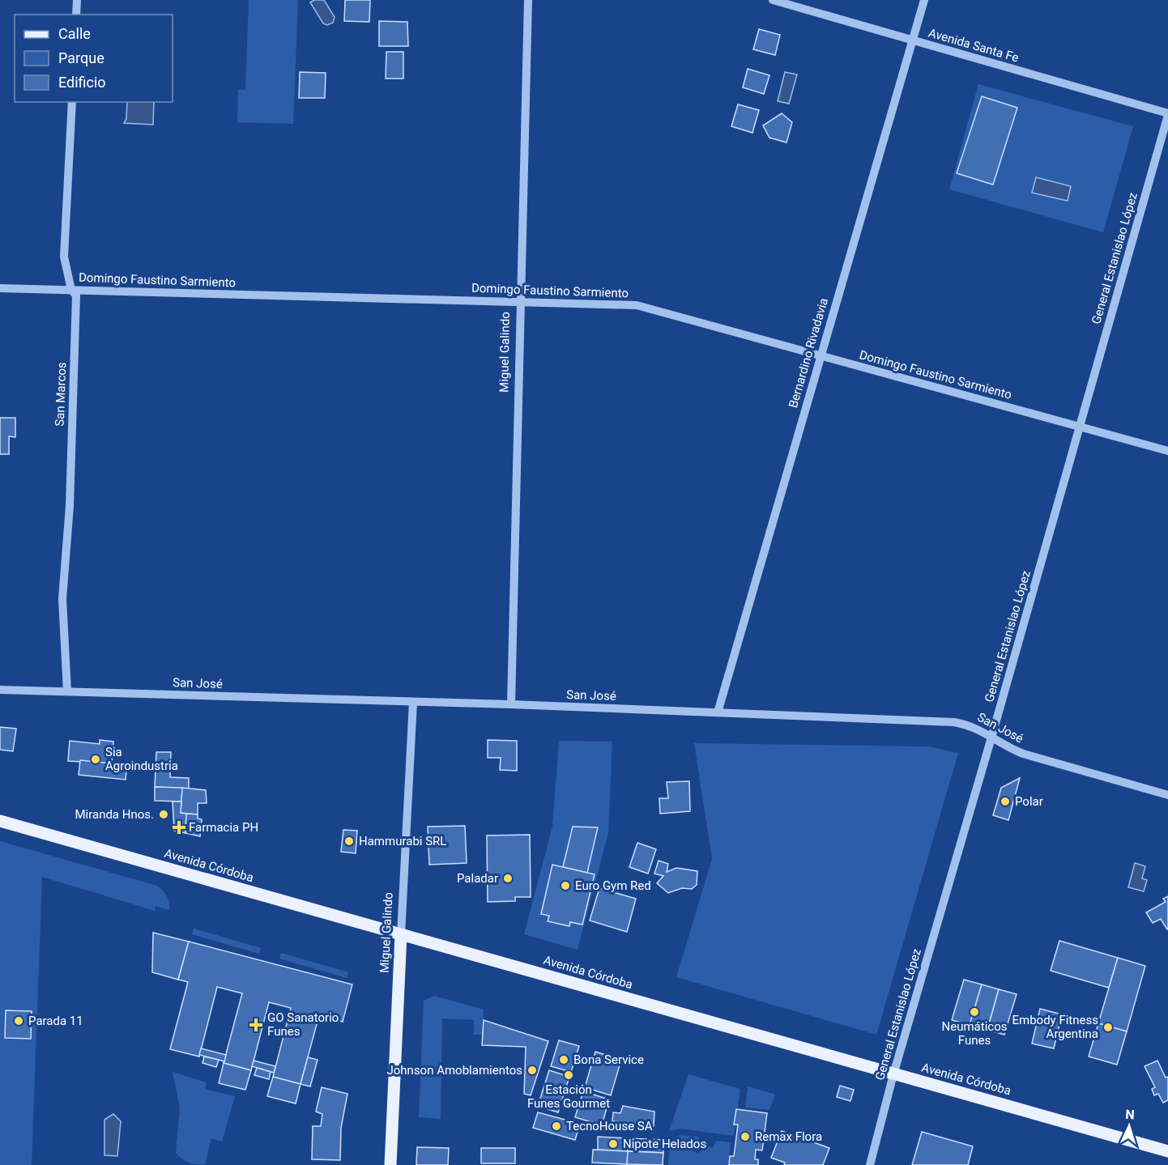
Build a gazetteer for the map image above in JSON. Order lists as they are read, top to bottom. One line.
{"streets":{"main road":["Miguel Galindo","Avenida Córdoba"],"street":["Avenida Santa Fe","General Estanislao López","Domingo Faustino Sarmiento","Bernardino Rivadavia","San Marcos","San José"]},"crossings":[["Avenida Santa Fe","General Estanislao López"],["Avenida Santa Fe","Bernardino Rivadavia"],["General Estanislao López","Domingo Faustino Sarmiento"],["General Estanislao López","San José"],["General Estanislao López","Avenida Córdoba"],["Domingo Faustino Sarmiento","Miguel Galindo"],["Domingo Faustino Sarmiento","Bernardino Rivadavia"],["Domingo Faustino Sarmiento","San Marcos"],["Miguel Galindo","San José"],["Miguel Galindo","Avenida Córdoba"],["Bernardino Rivadavia","San José"],["San Marcos","San José"]],"places":{"other":["Sia Agroindustria","Polar","Miranda Hnos.","Hammurabi SRL","Paladar","Euro Gym Red","Neumáticos Funes","Parada 11","Embody Fitness Argentina","Bona Service","Johnson Amoblamientos","Estación Funes Gourmet","TecnoHouse SA","Remax Flora","Nipote Helados"],"health":["Farmacia PH","GO Sanatorio Funes"]},"legend":["Calle","Parque","Edificio"],"north":"top"}
